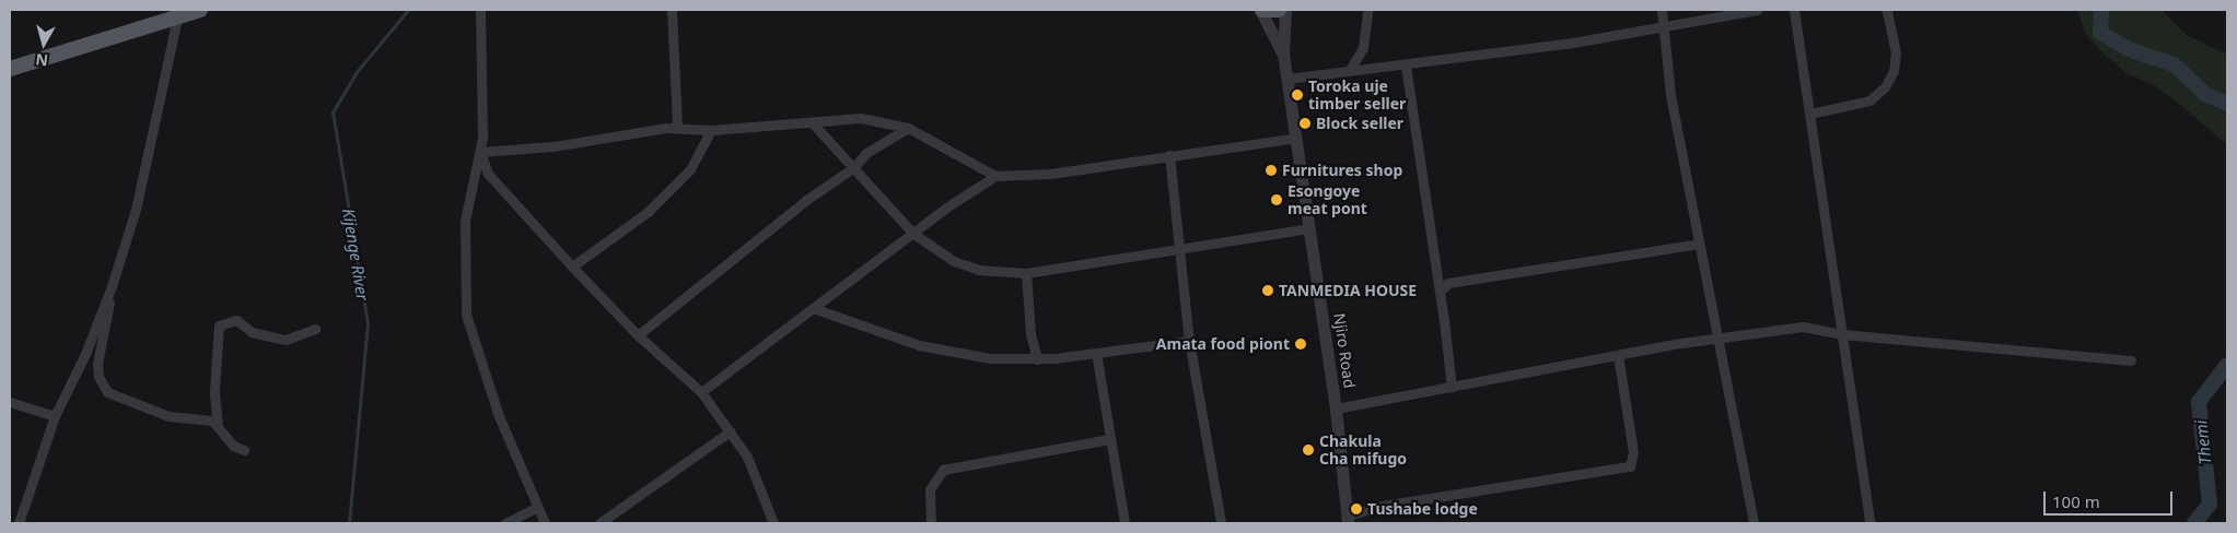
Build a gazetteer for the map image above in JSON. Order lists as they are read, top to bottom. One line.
{"streets":{"street":["Njiro Road"]},"water":["Kijenge River","Themi"],"places":["Toroka uje timber seller","Block seller","Furnitures shop","Esongoye meat pont","TANMEDIA HOUSE","Amata food piont","Chakula Cha mifugo","Tushabe lodge"],"scale_bar":"100 m","north":"bottom"}
